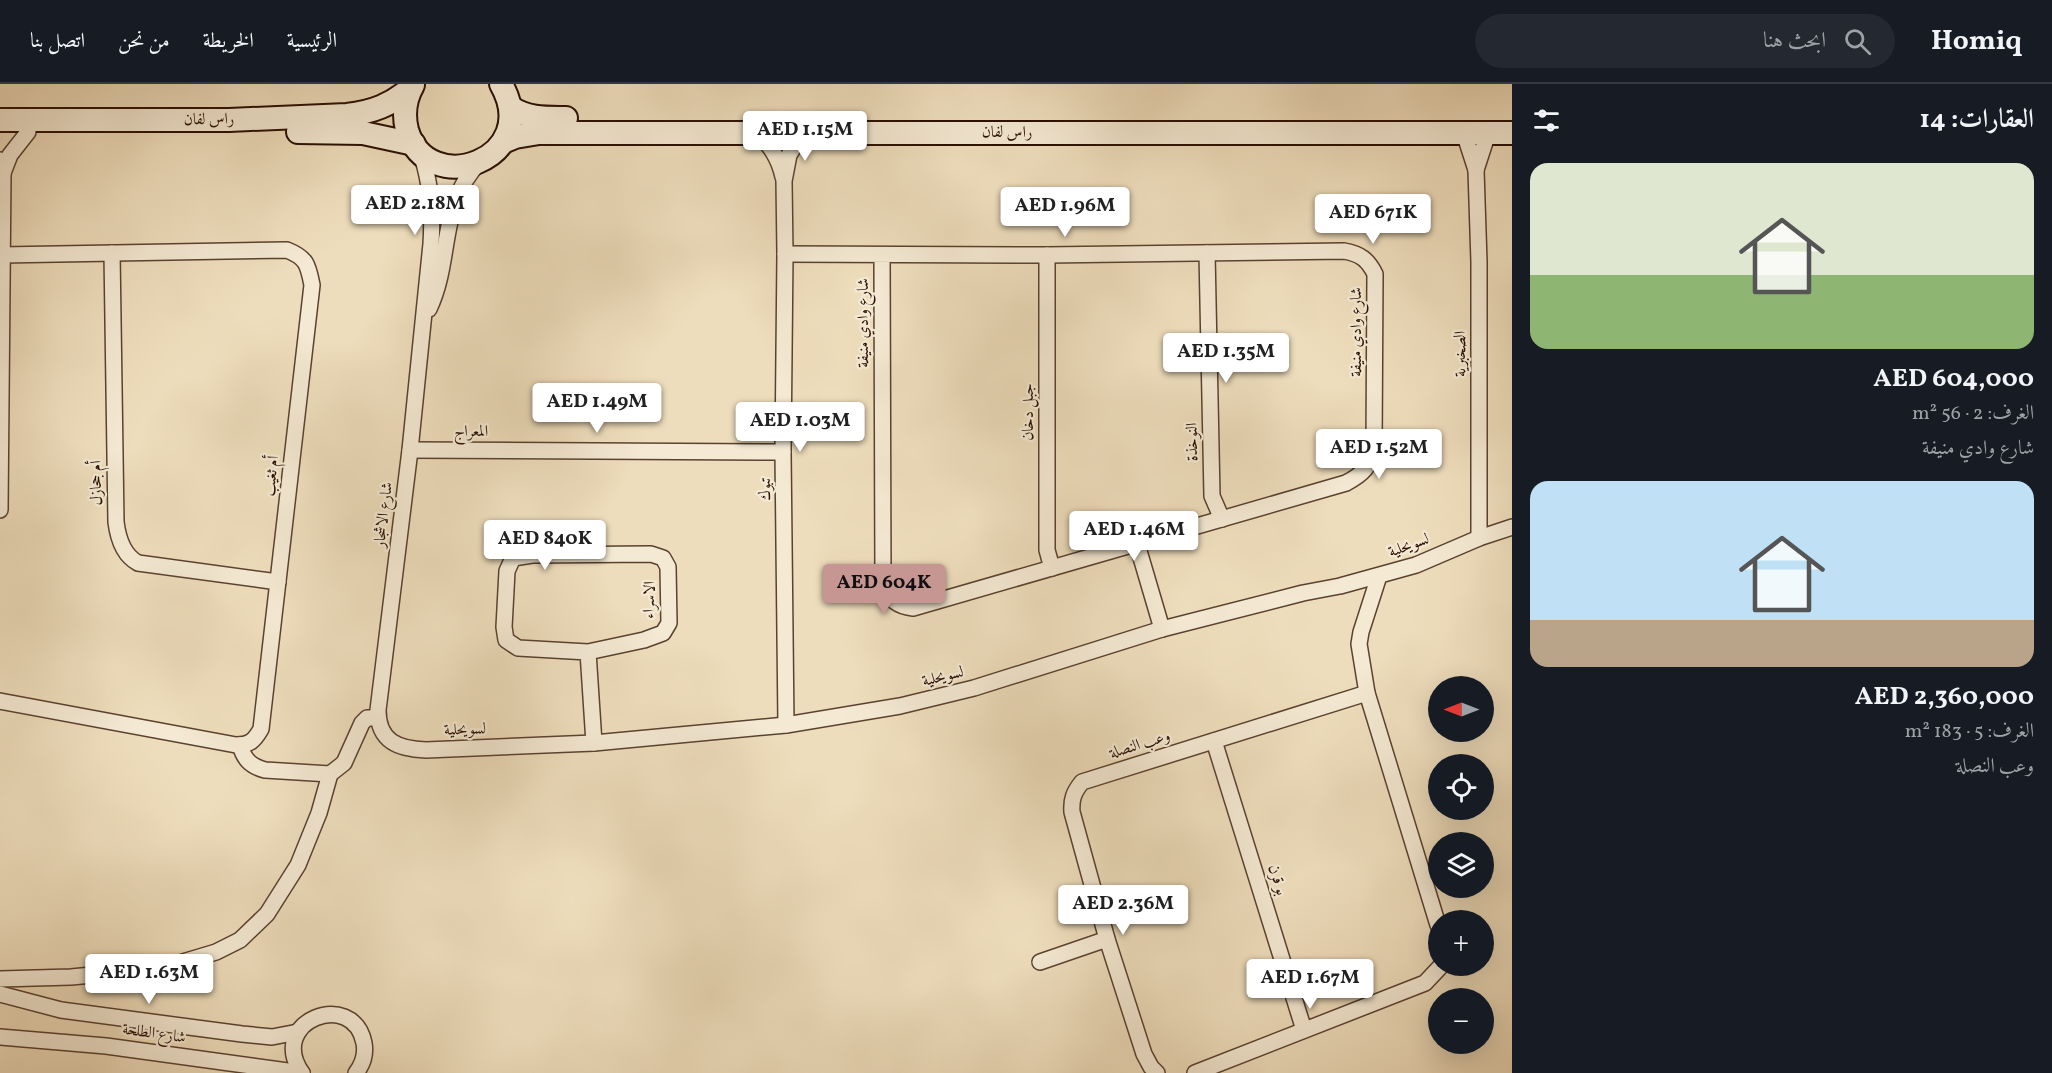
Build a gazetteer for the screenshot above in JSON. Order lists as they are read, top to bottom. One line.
{"streets":{"street":["راس لفان","شارع وادي منيفة","الصخبرية","جبل دخان","المعراج","النوخذة","أم ثغيب","أم جحازل","تبوك","شارع الاشجار","لسويحلية","الاسراء","وعب النصلة","بو قرن","شارع الطلحة"]},"crossings":[["راس لفان","الصخبرية"],["راس لفان","تبوك"],["راس لفان","شارع الاشجار"],["شارع وادي منيفة","جبل دخان"],["شارع وادي منيفة","النوخذة"],["شارع وادي منيفة","تبوك"],["الصخبرية","لسويحلية"],["المعراج","تبوك"],["المعراج","شارع الاشجار"],["أم ثغيب","أم جحازل"],["تبوك","لسويحلية"],["شارع الاشجار","لسويحلية"],["وعب النصلة","بو قرن"]],"north":"left","page":{"header":"Homiq","search":"ابحث هنا","nav":["الرئيسية","الخريطة","من نحن","اتصل بنا"],"heading":"العقارات: 14","price":["AED 1.15M","AED 2.18M","AED 1.96M","AED 671K","AED 1.35M","AED 1.49M","AED 1.03M","AED 1.52M","AED 1.46M","AED 840K","AED 604K","AED 2.36M","AED 1.63M","AED 1.67M"],"list":[{"name":"AED 604,000","note":"الغرف: 2 · 56 m² · شارع وادي منيفة"},{"name":"AED 2,360,000","note":"الغرف: 5 · 183 m² · وعب النصلة"}],"map_buttons":["+","−"]}}
